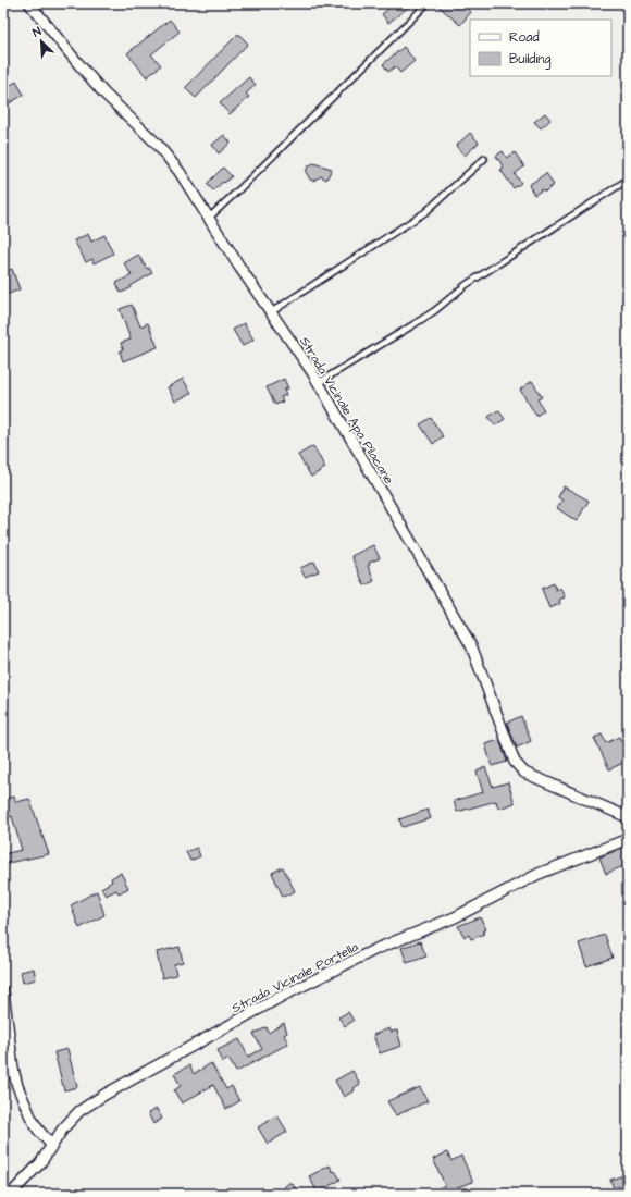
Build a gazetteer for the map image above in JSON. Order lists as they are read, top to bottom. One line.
{"streets":{"street":["Strada Vicinale Apa Pilacane","Strada Vicinale Portella"]},"legend":["Road","Building"],"north":"top left"}
